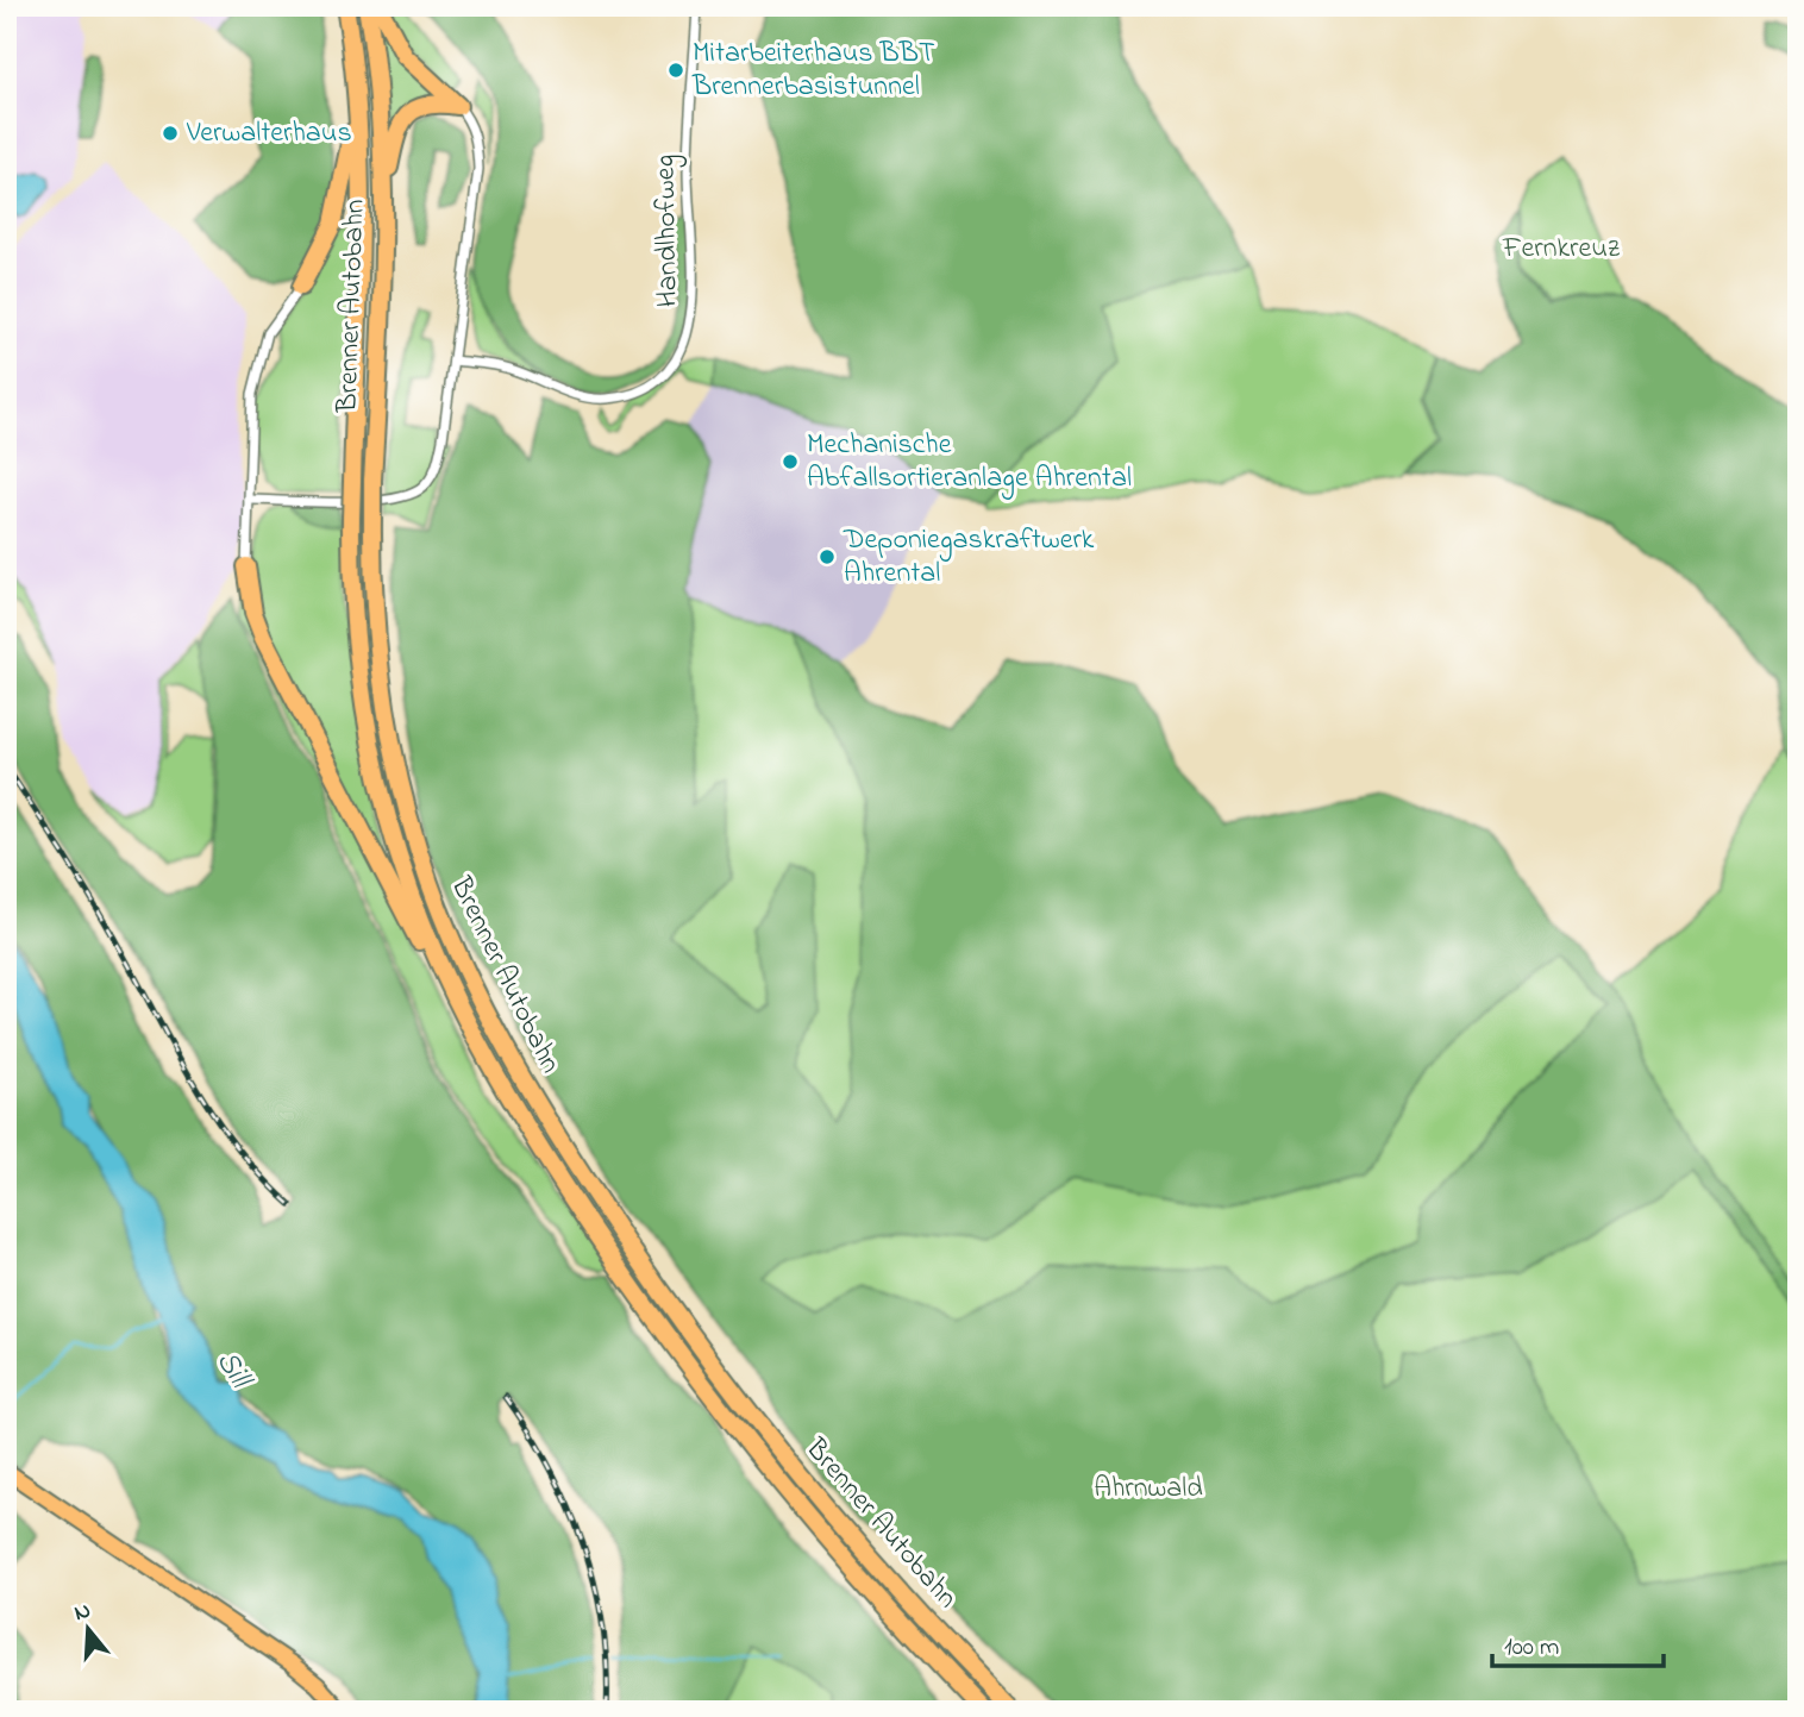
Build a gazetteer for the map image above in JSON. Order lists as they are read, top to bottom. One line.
{"streets":{"highway":["Brenner Autobahn"],"street":["Handlhofweg"]},"water":["Sill"],"parks":["Fernkreuz","Ahrnwald"],"places":["Mitarbeiterhaus BBT Brennerbasistunnel","Verwalterhaus","Mechanische Abfallsortieranlage Ahrental","Deponiegaskraftwerk Ahrental"],"scale_bar":"100 m","north":"top"}
